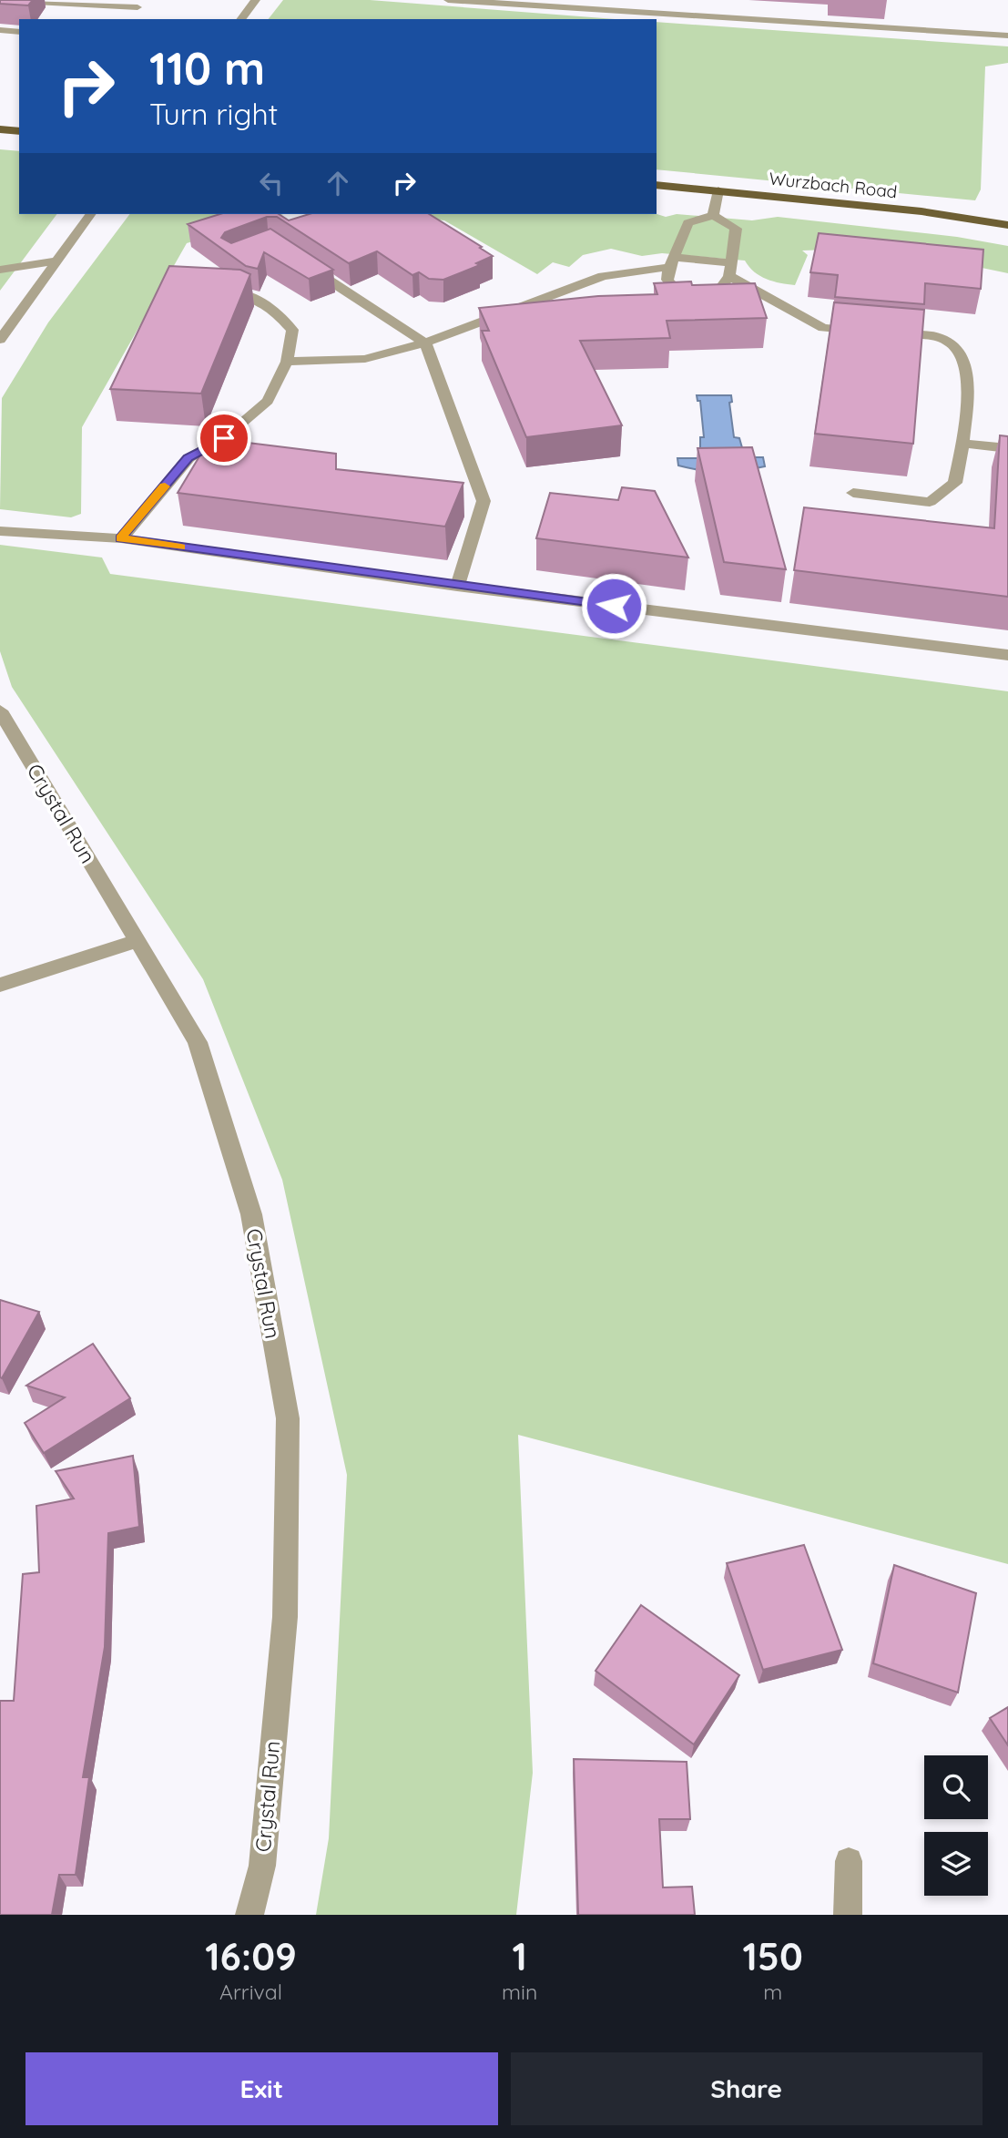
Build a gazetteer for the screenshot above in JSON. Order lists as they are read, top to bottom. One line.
{"streets":{"main road":["Wurzbach Road"],"street":["Crystal Run"]},"page":{"turn":["110 m","Turn right"],"eta":["16:09","Arrival","1","min","150","m"],"buttons":["Exit","Share"]}}
